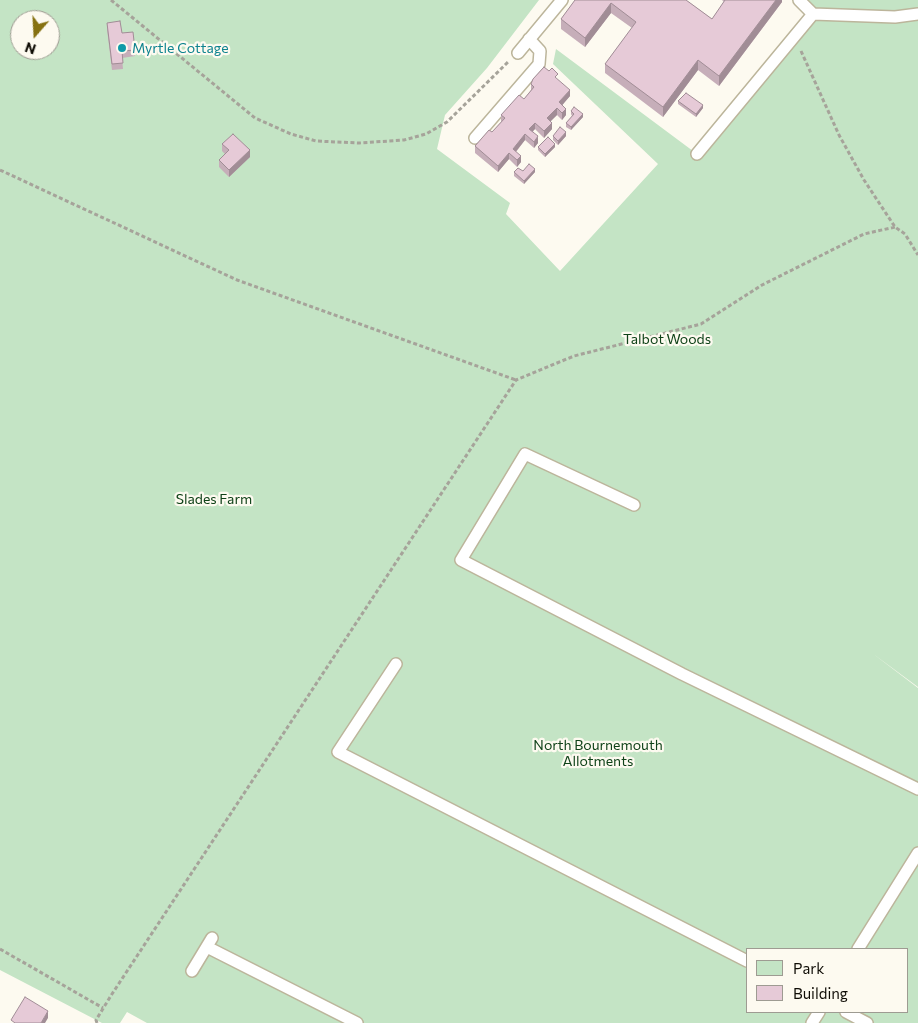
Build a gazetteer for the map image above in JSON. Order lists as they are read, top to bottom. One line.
{"parks":["Talbot Woods","Slades Farm","North Bournemouth Allotments"],"places":["Myrtle Cottage"],"legend":["Park","Building"],"north":"bottom"}
